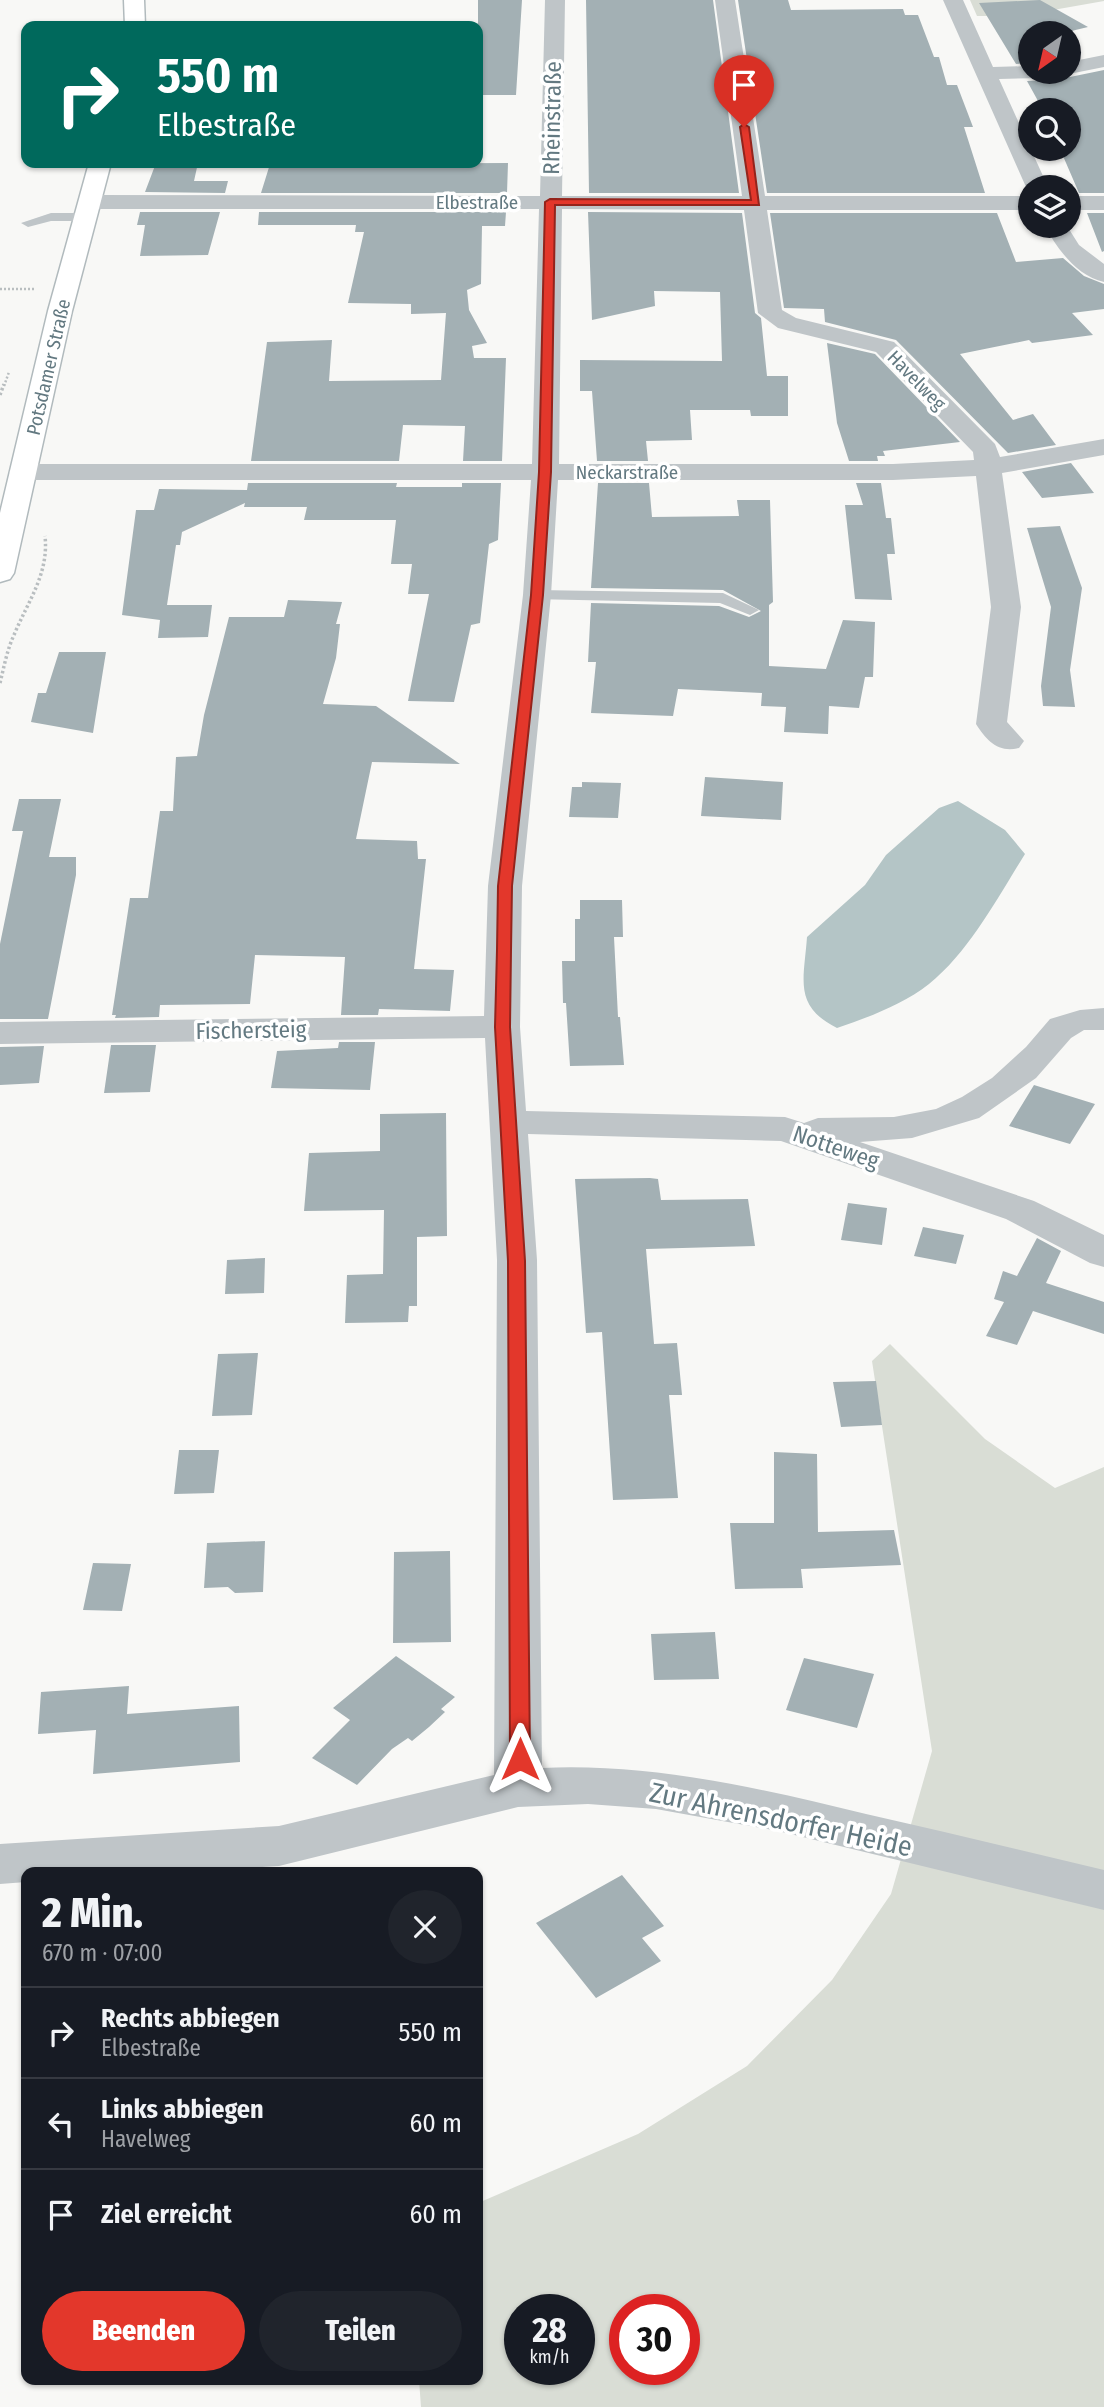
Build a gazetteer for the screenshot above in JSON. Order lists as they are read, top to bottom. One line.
{"streets":{"main road":["Potsdamer Straße"],"street":["Rheinstraße","Elbestraße","Havelweg","Neckarstraße","Fischersteig","Notteweg","Zur Ahrensdorfer Heide"]},"crossings":[["Rheinstraße","Elbestraße"],["Rheinstraße","Neckarstraße"],["Rheinstraße","Fischersteig"],["Rheinstraße","Notteweg"],["Rheinstraße","Zur Ahrensdorfer Heide"],["Elbestraße","Potsdamer Straße"],["Elbestraße","Havelweg"],["Potsdamer Straße","Neckarstraße"],["Havelweg","Neckarstraße"]],"north":"bottom left","page":{"turn":["550 m","Elbestraße"],"heading":["2 Min.","670 m · 07:00"],"list":[{"name":"Rechts abbiegen","note":"Elbestraße","value":"550 m"},{"name":"Links abbiegen","note":"Havelweg","value":"60 m"},{"name":"Ziel erreicht","value":"60 m"}],"buttons":["Beenden","Teilen"],"speed":"28 km/h","limit":"30"}}
